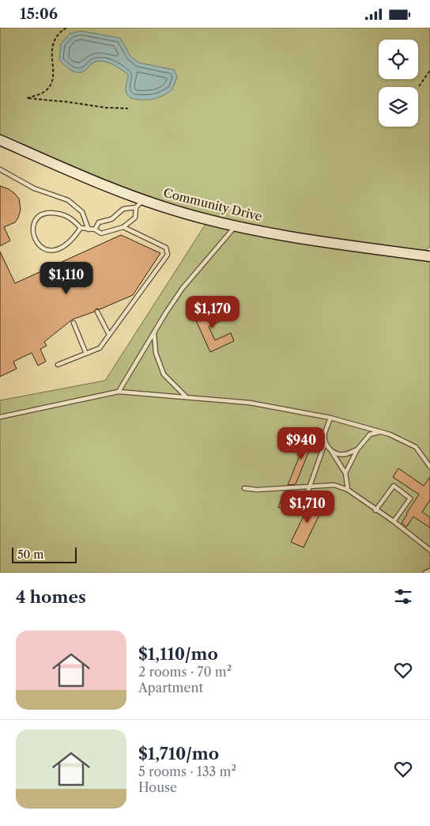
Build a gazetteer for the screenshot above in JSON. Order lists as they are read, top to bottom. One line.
{"streets":{"main road":["Community Drive"]},"scale_bar":"50 m","page":{"status":"15:06","price":["$1,110","$1,170","$940","$1,710"],"scale":"50 m","heading":"4 homes","list":[{"name":"$1,110/mo","note":"2 rooms · 70 m² · Apartment"},{"name":"$1,710/mo","note":"5 rooms · 133 m² · House"}]}}
